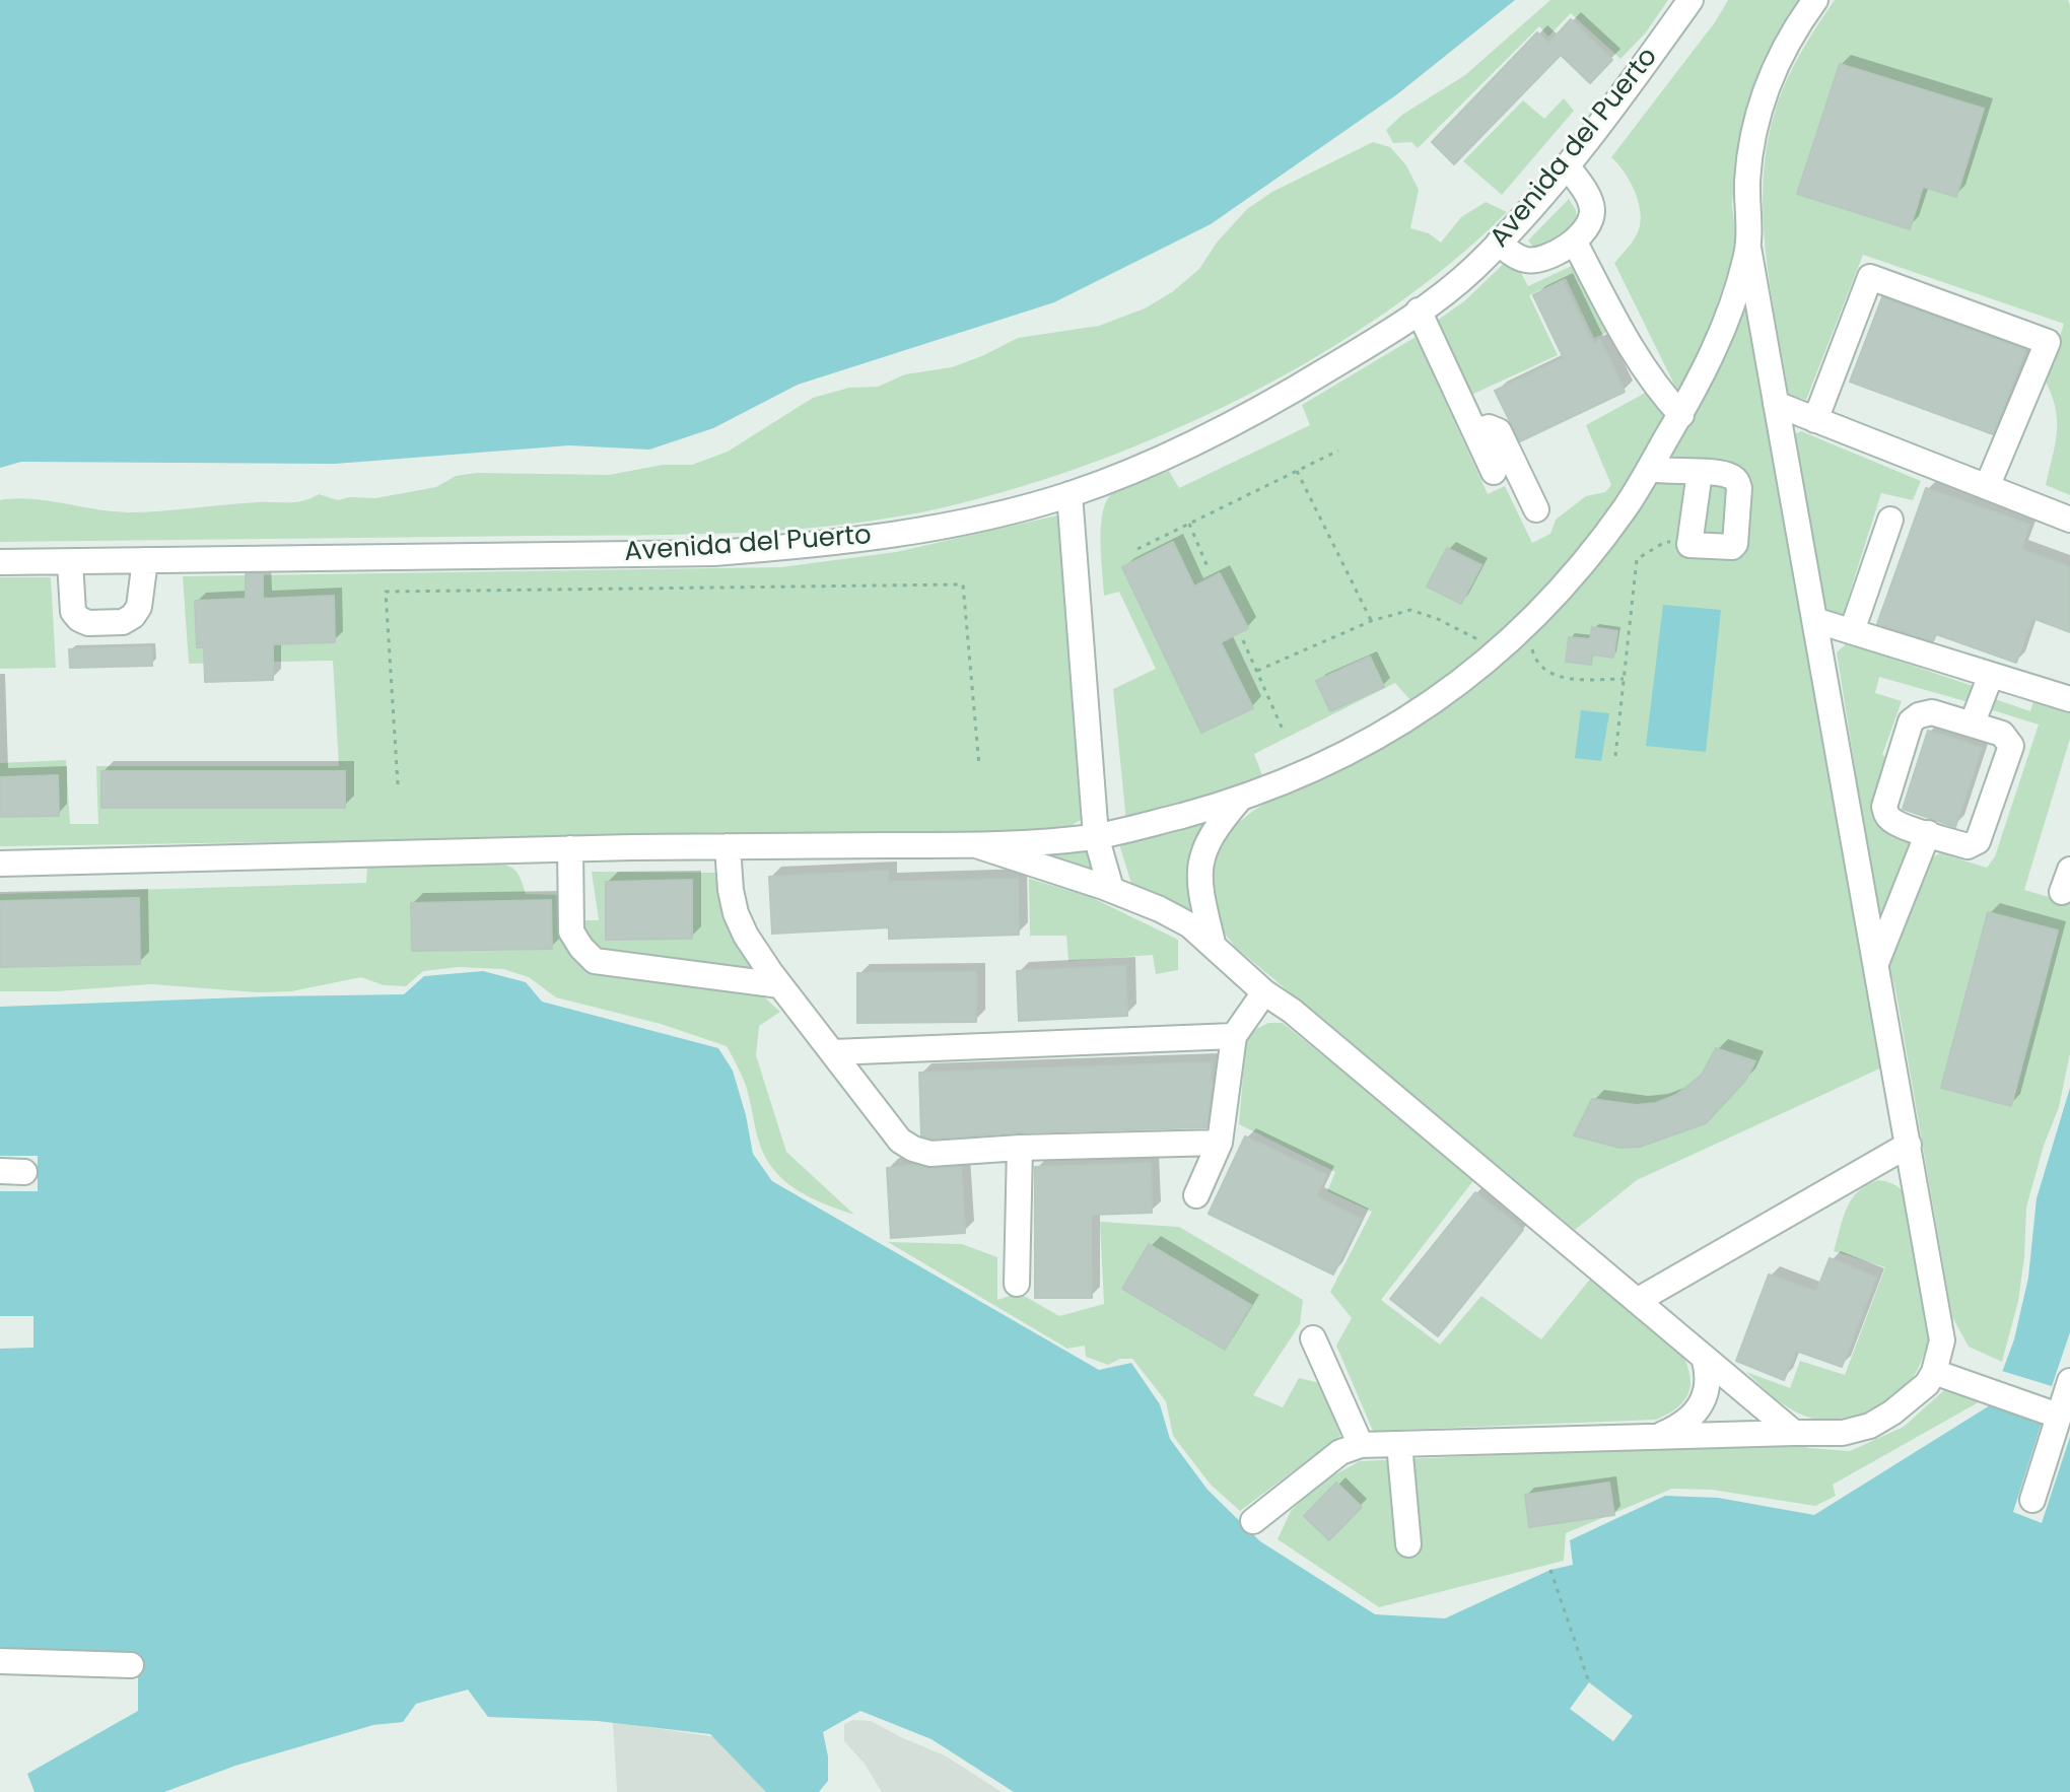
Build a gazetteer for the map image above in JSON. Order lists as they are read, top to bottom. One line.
{"streets":{"street":["Avenida del Puerto"]}}
